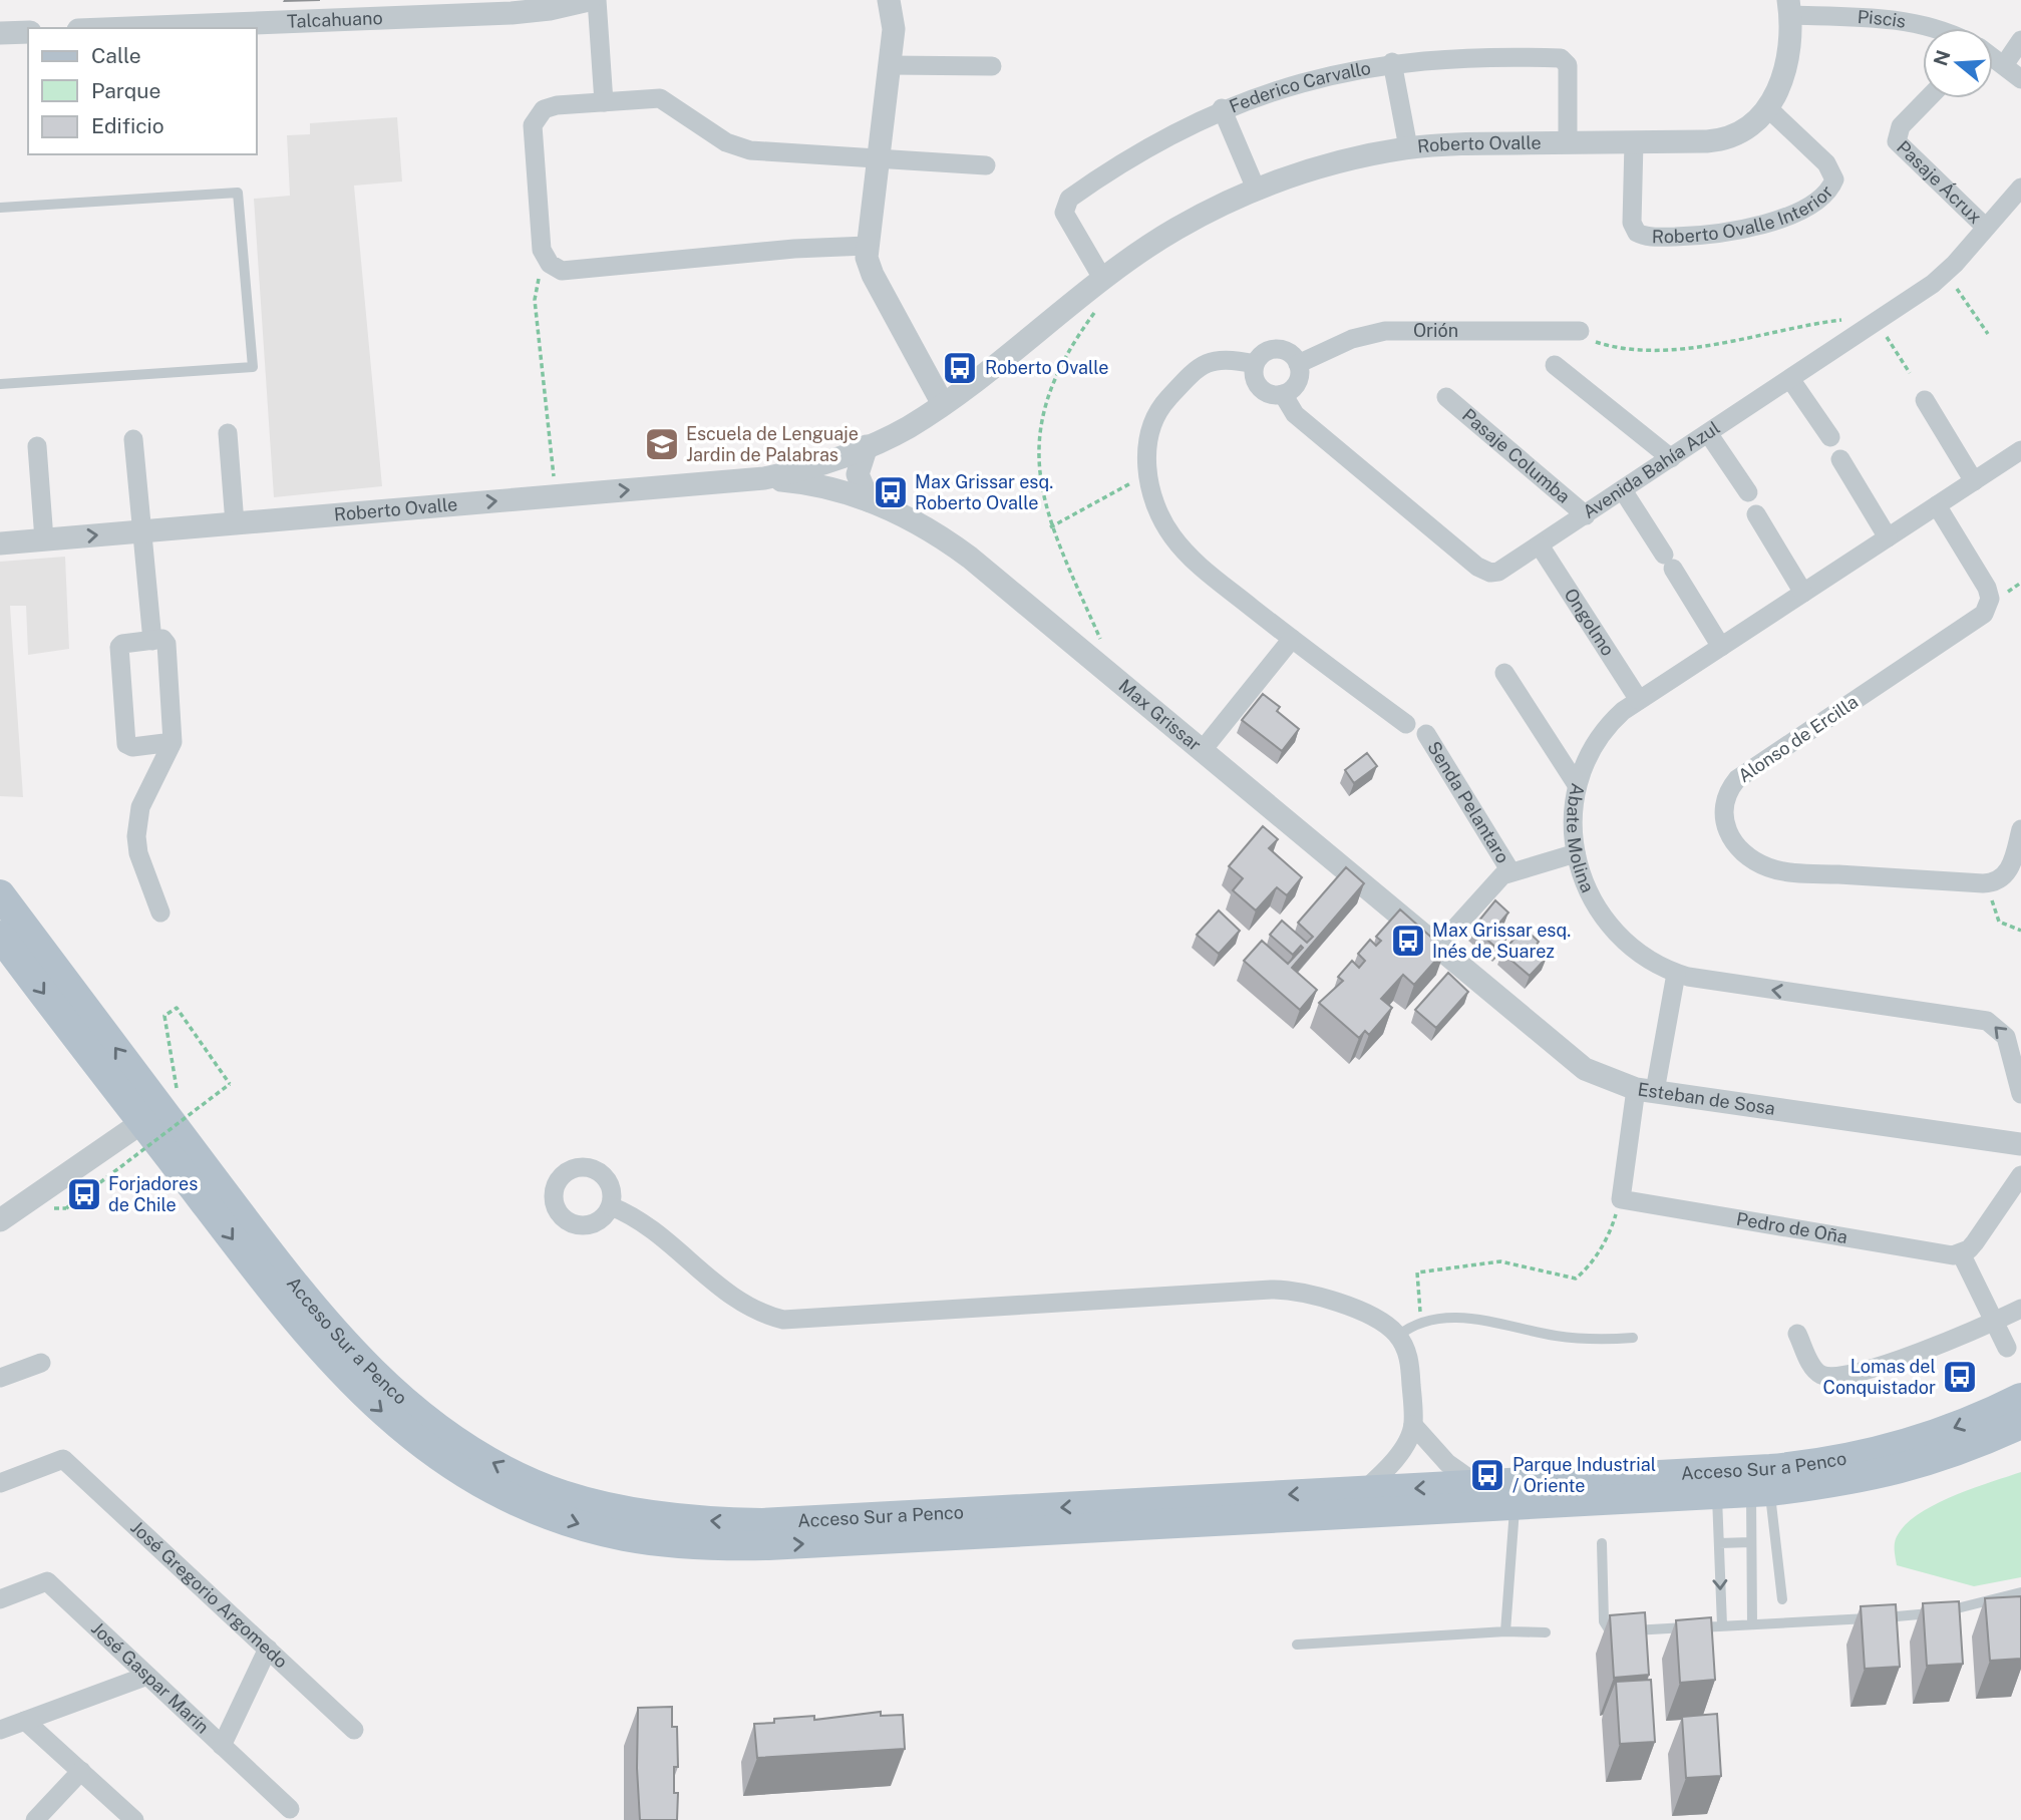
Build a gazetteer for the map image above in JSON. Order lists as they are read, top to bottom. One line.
{"streets":{"main road":["Acceso Sur a Penco"],"street":["Talcahuano","Piscis","Federico Carvallo","Roberto Ovalle","Pasaje Ácrux","Roberto Ovalle Interior","Orión","Pasaje Columba","Avenida Bahía Azul","Ongolmo","Max Grissar","Alonso de Ercilla","Senda Pelantaro","Abate Molina","Esteban de Sosa","Pedro de Oña","José Gregorio Argomedo","José Gaspar Marín"]},"crossings":[["Piscis","Roberto Ovalle"],["Federico Carvallo","Roberto Ovalle"],["Roberto Ovalle","Roberto Ovalle Interior"],["Roberto Ovalle","Max Grissar"],["Pasaje Ácrux","Avenida Bahía Azul"],["Orión","Avenida Bahía Azul"],["Pasaje Columba","Avenida Bahía Azul"],["Avenida Bahía Azul","Ongolmo"],["Ongolmo","Abate Molina"],["Max Grissar","Esteban de Sosa"],["Alonso de Ercilla","Abate Molina"],["Esteban de Sosa","Pedro de Oña"]],"places":{"bus stop":["Roberto Ovalle","Max Grissar esq. Roberto Ovalle","Max Grissar esq. Inés de Suarez","Forjadores de Chile","Lomas del Conquistador","Parque Industrial / Oriente"],"school or university":["Escuela de Lenguaje Jardin de Palabras"]},"legend":["Calle","Parque","Edificio"],"north":"left"}
